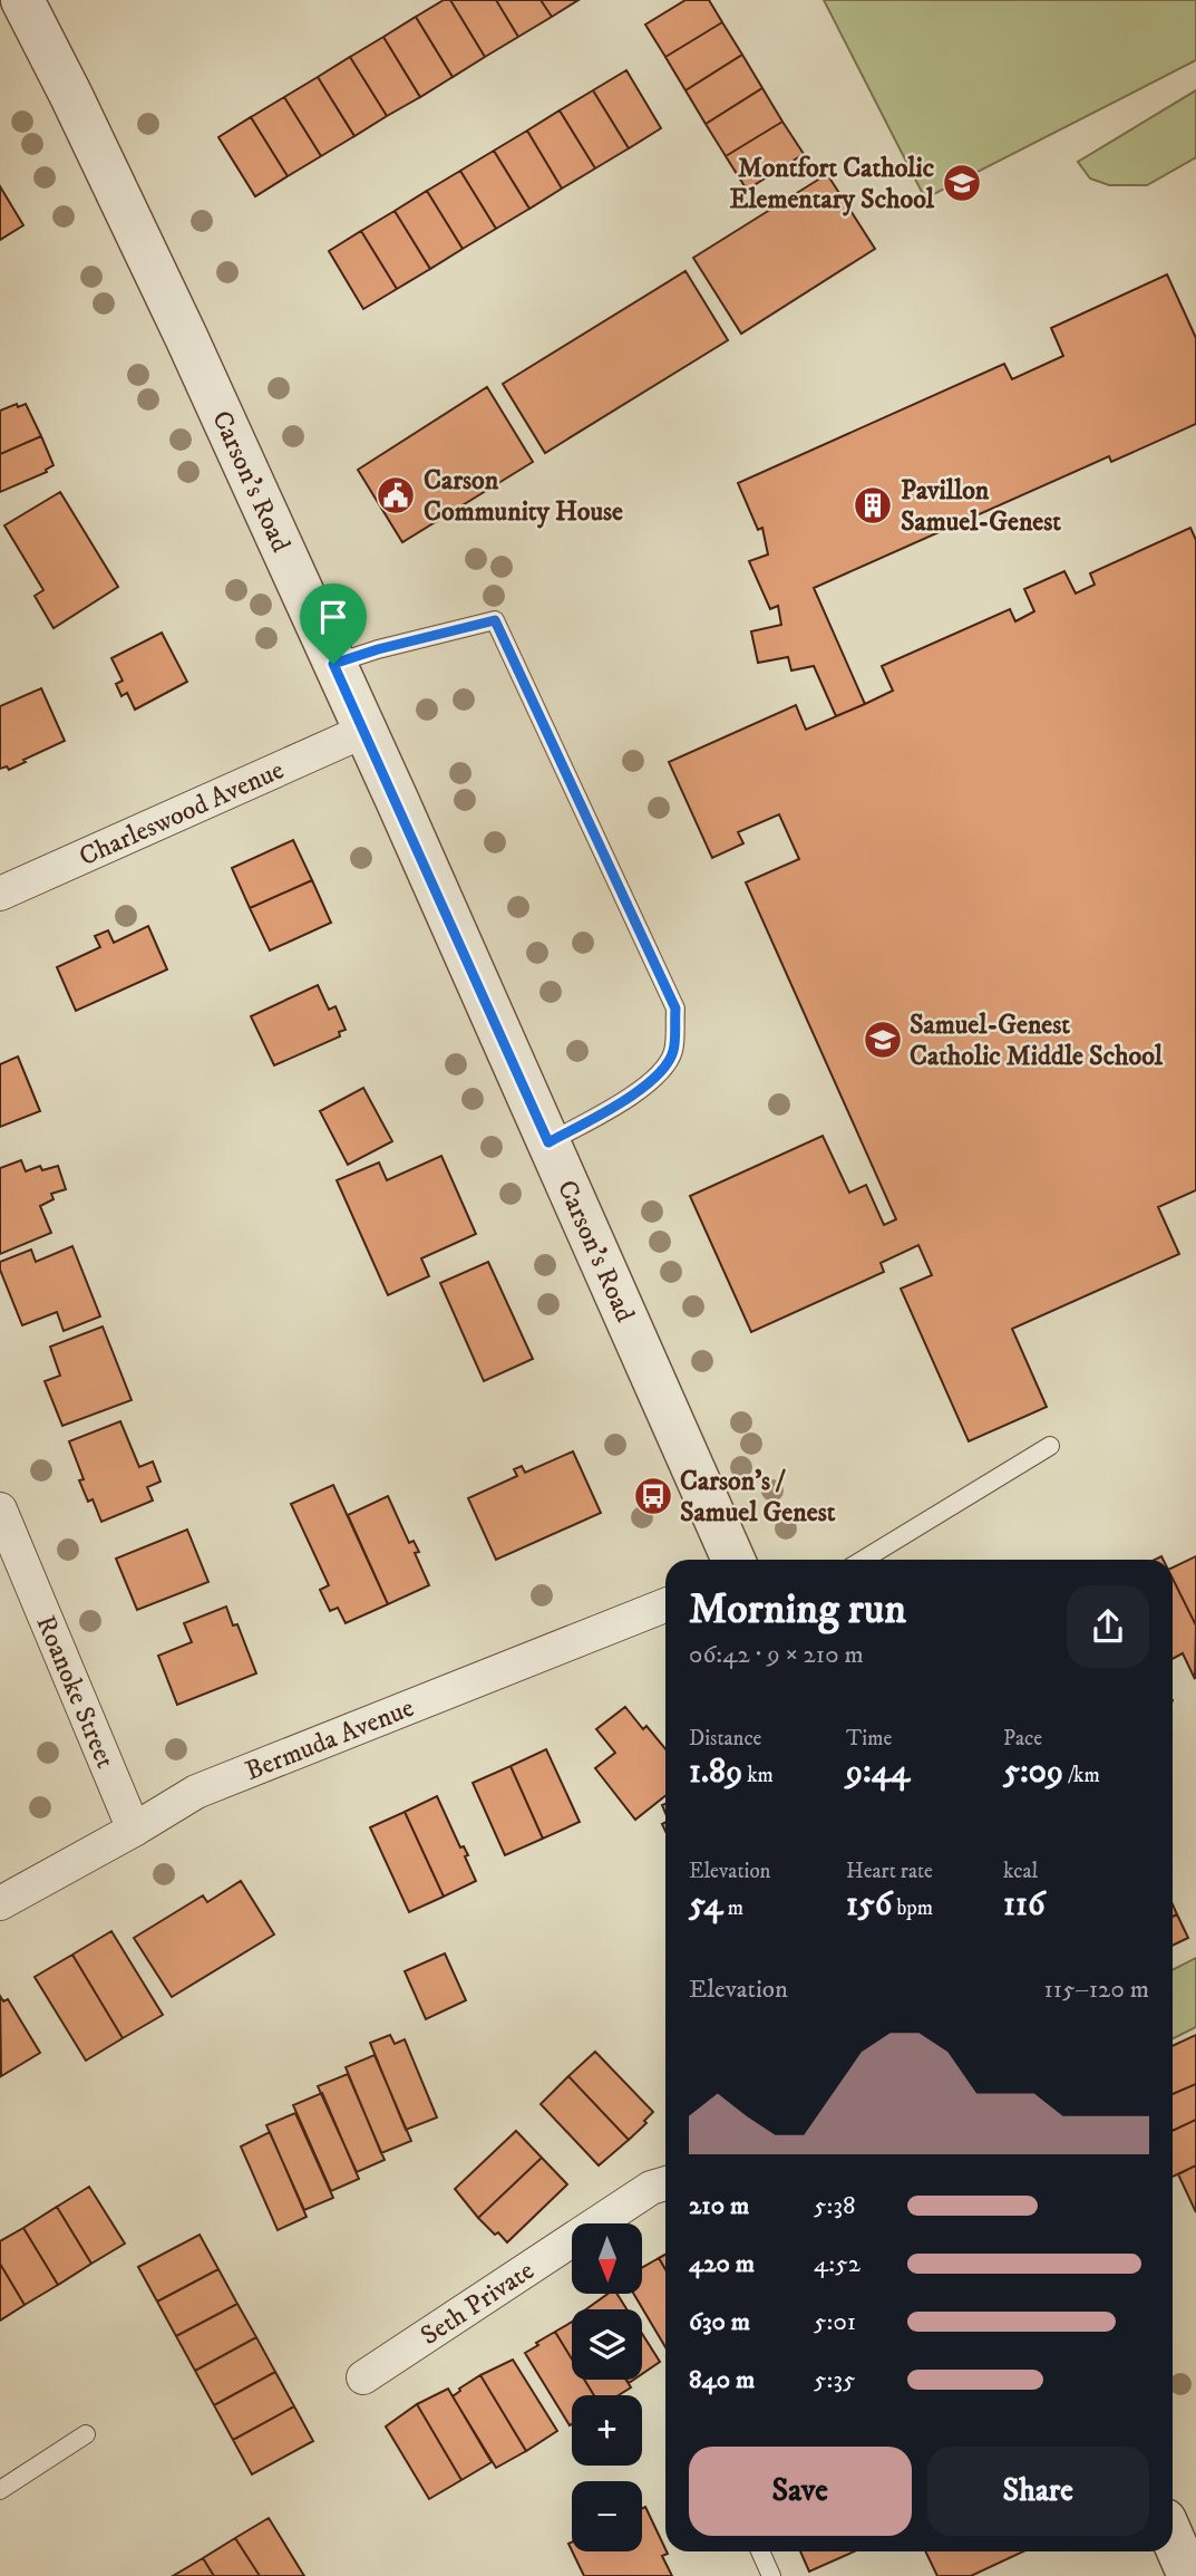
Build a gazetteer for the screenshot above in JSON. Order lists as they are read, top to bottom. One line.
{"streets":{"street":["Carson's Road","Charleswood Avenue","Roanoke Street","Bermuda Avenue","Seth Private"]},"crossings":[["Carson's Road","Charleswood Avenue"],["Roanoke Street","Bermuda Avenue"]],"places":{"school or university":["Montfort Catholic Elementary School","Samuel-Genest Catholic Middle School"],"public building":["Carson Community House"],"building":["Pavillon Samuel-Genest"],"bus stop":["Carson's / Samuel Genest"]},"north":"bottom","page":{"heading":["Morning run","06:42 · 9 × 210 m"],"stats":[["Distance","1.89 km"],["Time","9:44"],["Pace","5:09 /km"],["Elevation","54 m"],["Heart rate","156 bpm"],["kcal","116"]],"chart":["Elevation","115–120 m"],"list":[{"name":"210 m","note":"5:38"},{"name":"420 m","note":"4:52"},{"name":"630 m","note":"5:01"},{"name":"840 m","note":"5:35"}],"map_buttons":["+","−"],"buttons":["Save","Share"]}}
